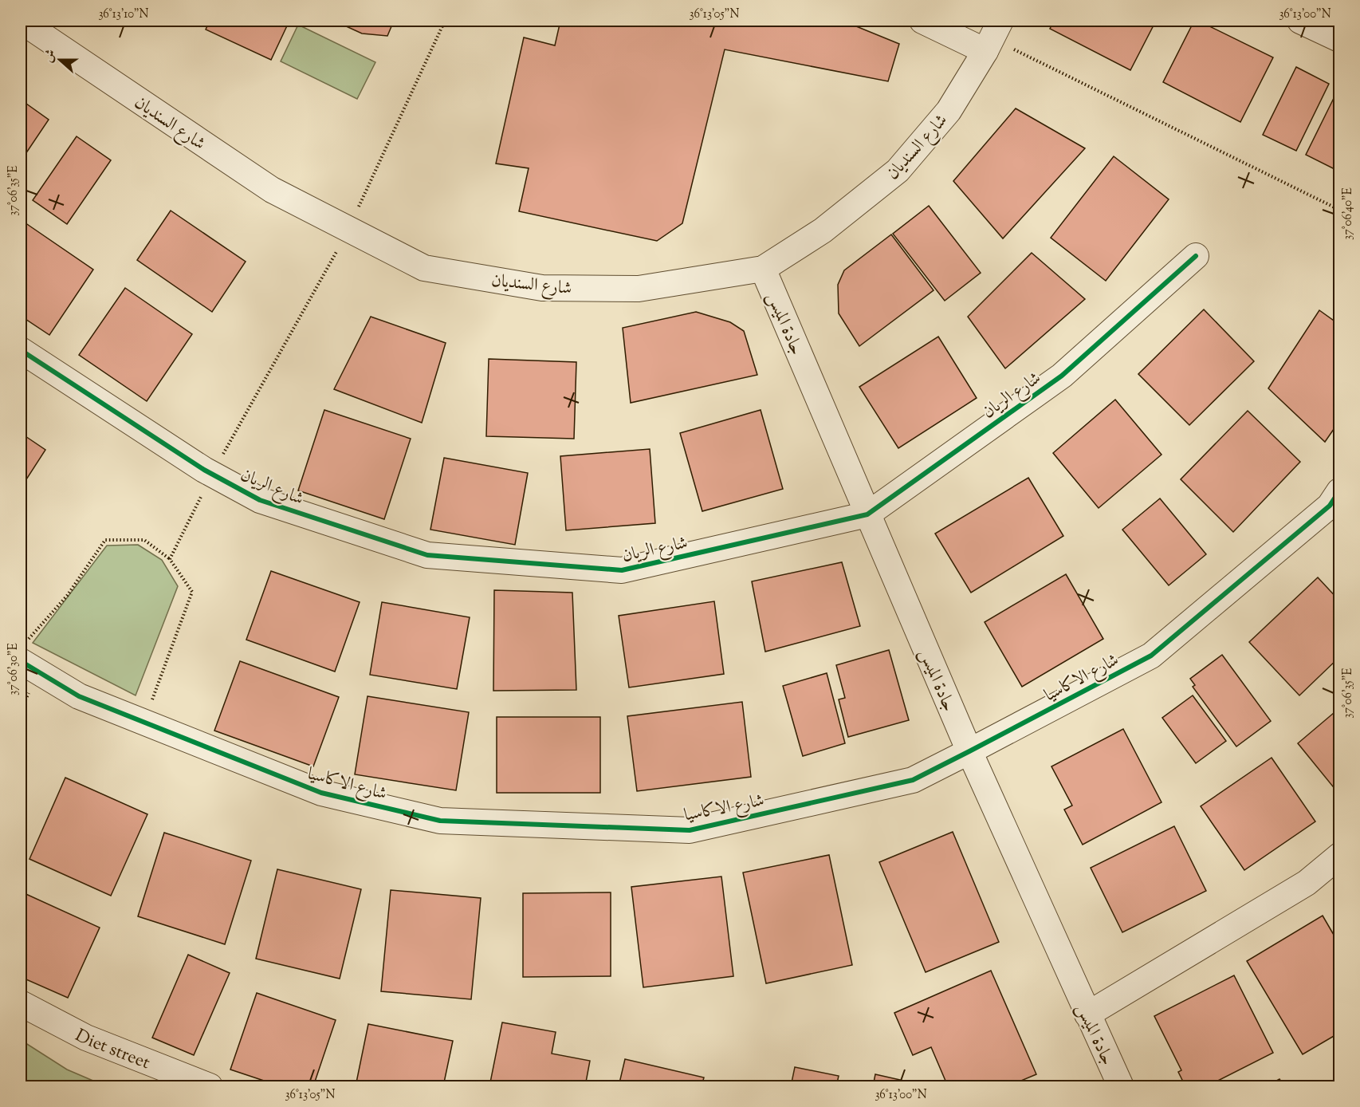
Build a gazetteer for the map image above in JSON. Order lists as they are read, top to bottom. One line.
{"streets":{"street":["شارع السنديان","جادة الميس","شارع الريان","شارع الاكاسيا","Diet street"]},"crossings":[["شارع السنديان","جادة الميس"],["جادة الميس","شارع الريان"],["جادة الميس","شارع الاكاسيا"]],"north":"left","coordinates":["36°13'10\"N","36°13'05\"N","36°13'00\"N","37°06'35\"E","37°06'40\"E","37°06'30\"E"]}
